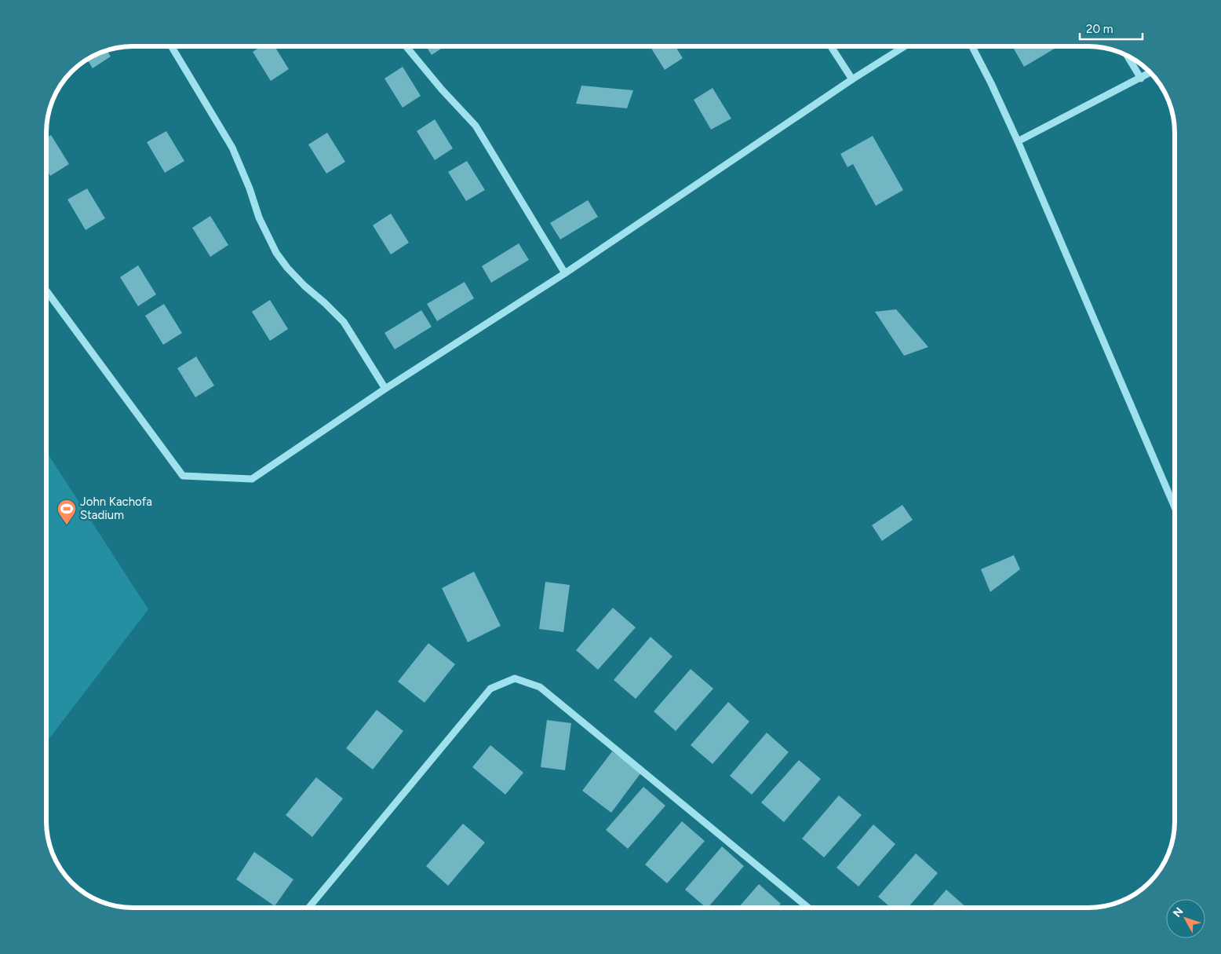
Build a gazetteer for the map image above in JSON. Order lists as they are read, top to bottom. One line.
{"places":{"sports":["John Kachofa Stadium"]},"scale_bar":"20 m","north":"top left"}
